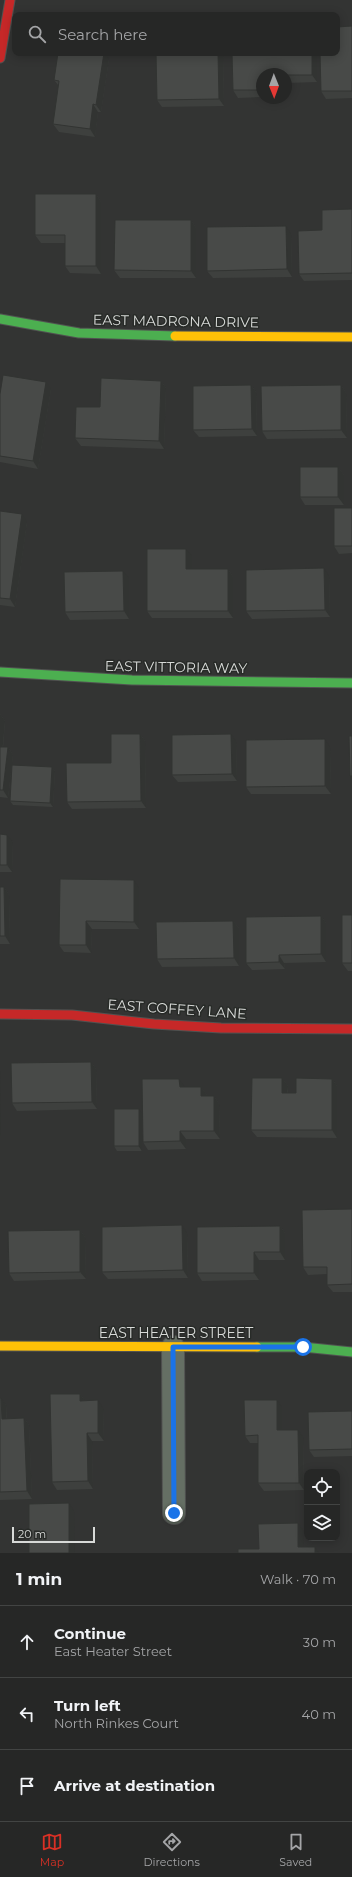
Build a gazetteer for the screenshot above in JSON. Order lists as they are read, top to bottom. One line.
{"streets":{"street":["EAST MADRONA DRIVE","EAST VITTORIA WAY","EAST COFFEY LANE","EAST HEATER STREET"]},"scale_bar":"20 m","north":"bottom","page":{"search":"Search here","scale":"20 m","heading":["1 min","Walk · 70 m"],"list":[["Continue","East Heater Street","30 m"],["Turn left","North Rinkes Court","40 m"],"Arrive at destination"],"nav":["Map","Directions","Saved"]}}
